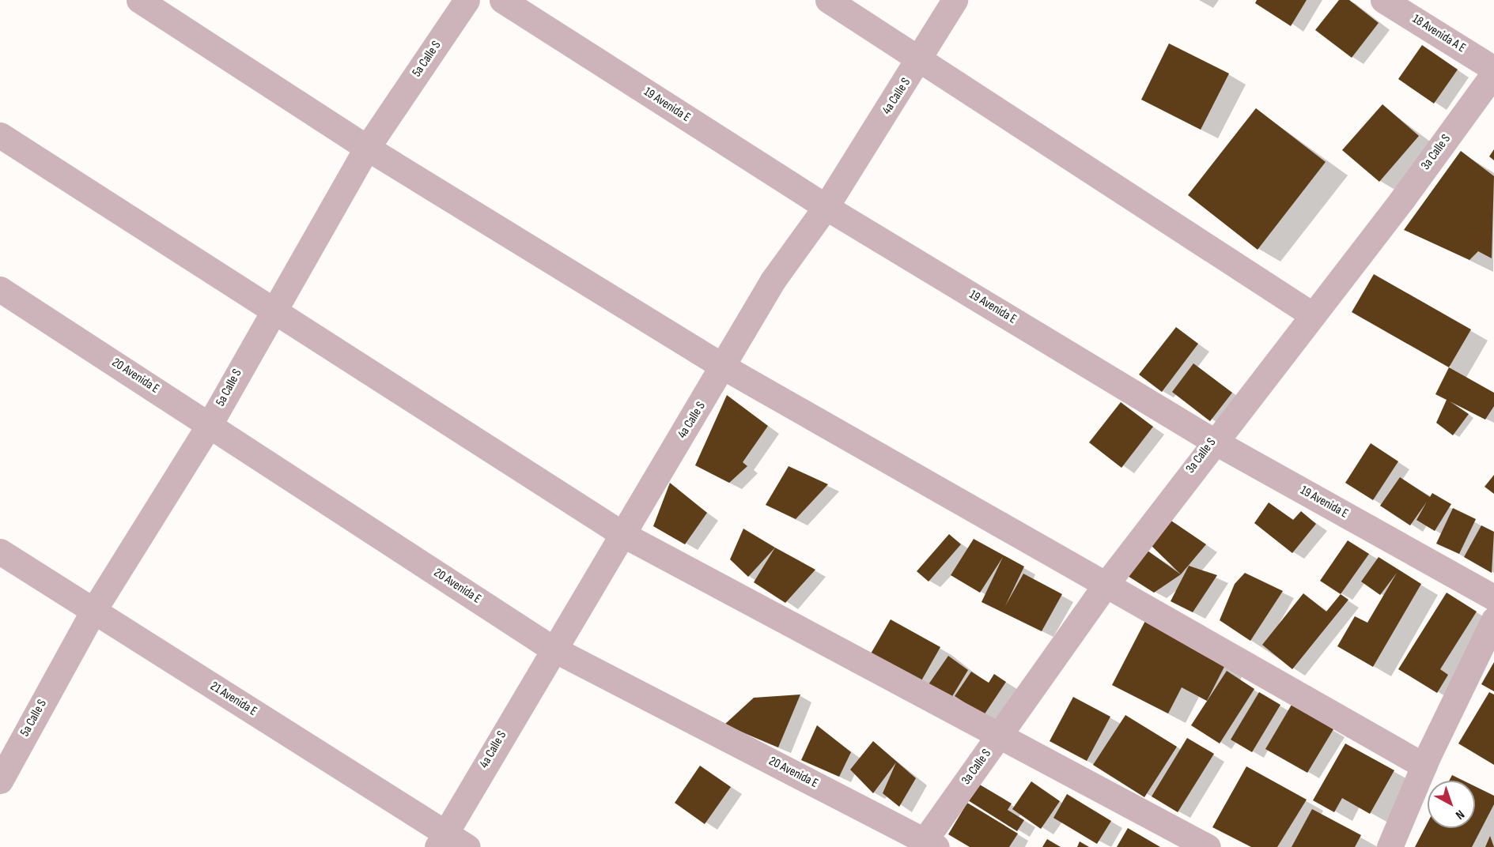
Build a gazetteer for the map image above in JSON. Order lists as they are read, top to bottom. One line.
{"streets":{"street":["18 Avenida A E","5a Calle S","4a Calle S","19 Avenida E","3a Calle S","20 Avenida E","21 Avenida E"]},"crossings":[["5a Calle S","20 Avenida E"],["5a Calle S","21 Avenida E"],["4a Calle S","19 Avenida E"],["4a Calle S","20 Avenida E"],["4a Calle S","21 Avenida E"],["19 Avenida E","3a Calle S"],["3a Calle S","20 Avenida E"]],"north":"bottom right"}
